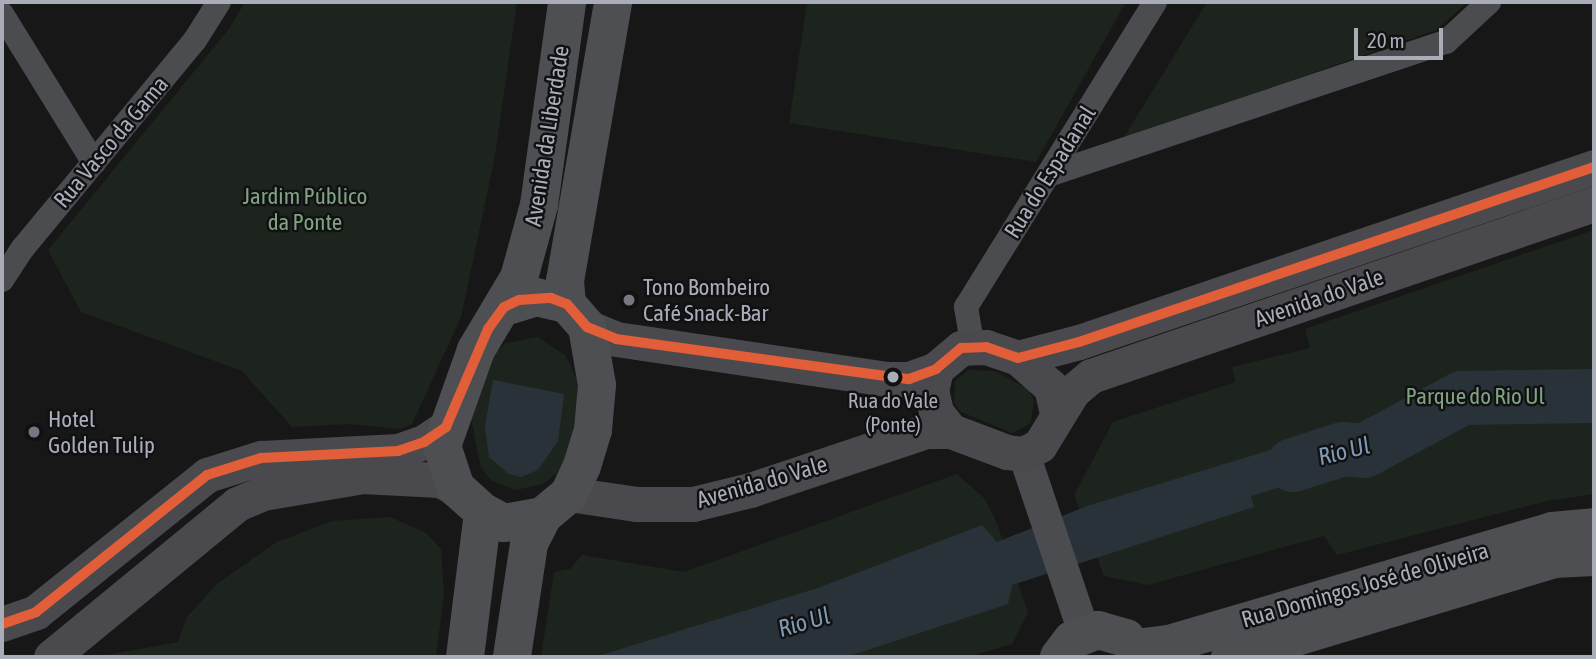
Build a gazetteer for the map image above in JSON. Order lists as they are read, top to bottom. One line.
{"streets":{"main road":["Avenida da Liberdade","Avenida do Vale","Rua Domingos José de Oliveira"],"street":["Rua Vasco da Gama","Rua do Espadanal"]},"crossings":[["Avenida da Liberdade","Avenida do Vale"],["Rua do Espadanal","Avenida do Vale"]],"water":["Rio Ul"],"parks":["Jardim Público da Ponte","Parque do Rio Ul"],"places":["Tono Bombeiro Café Snack-Bar","Rua do Vale (Ponte)","Hotel Golden Tulip"],"scale_bar":"20 m"}
